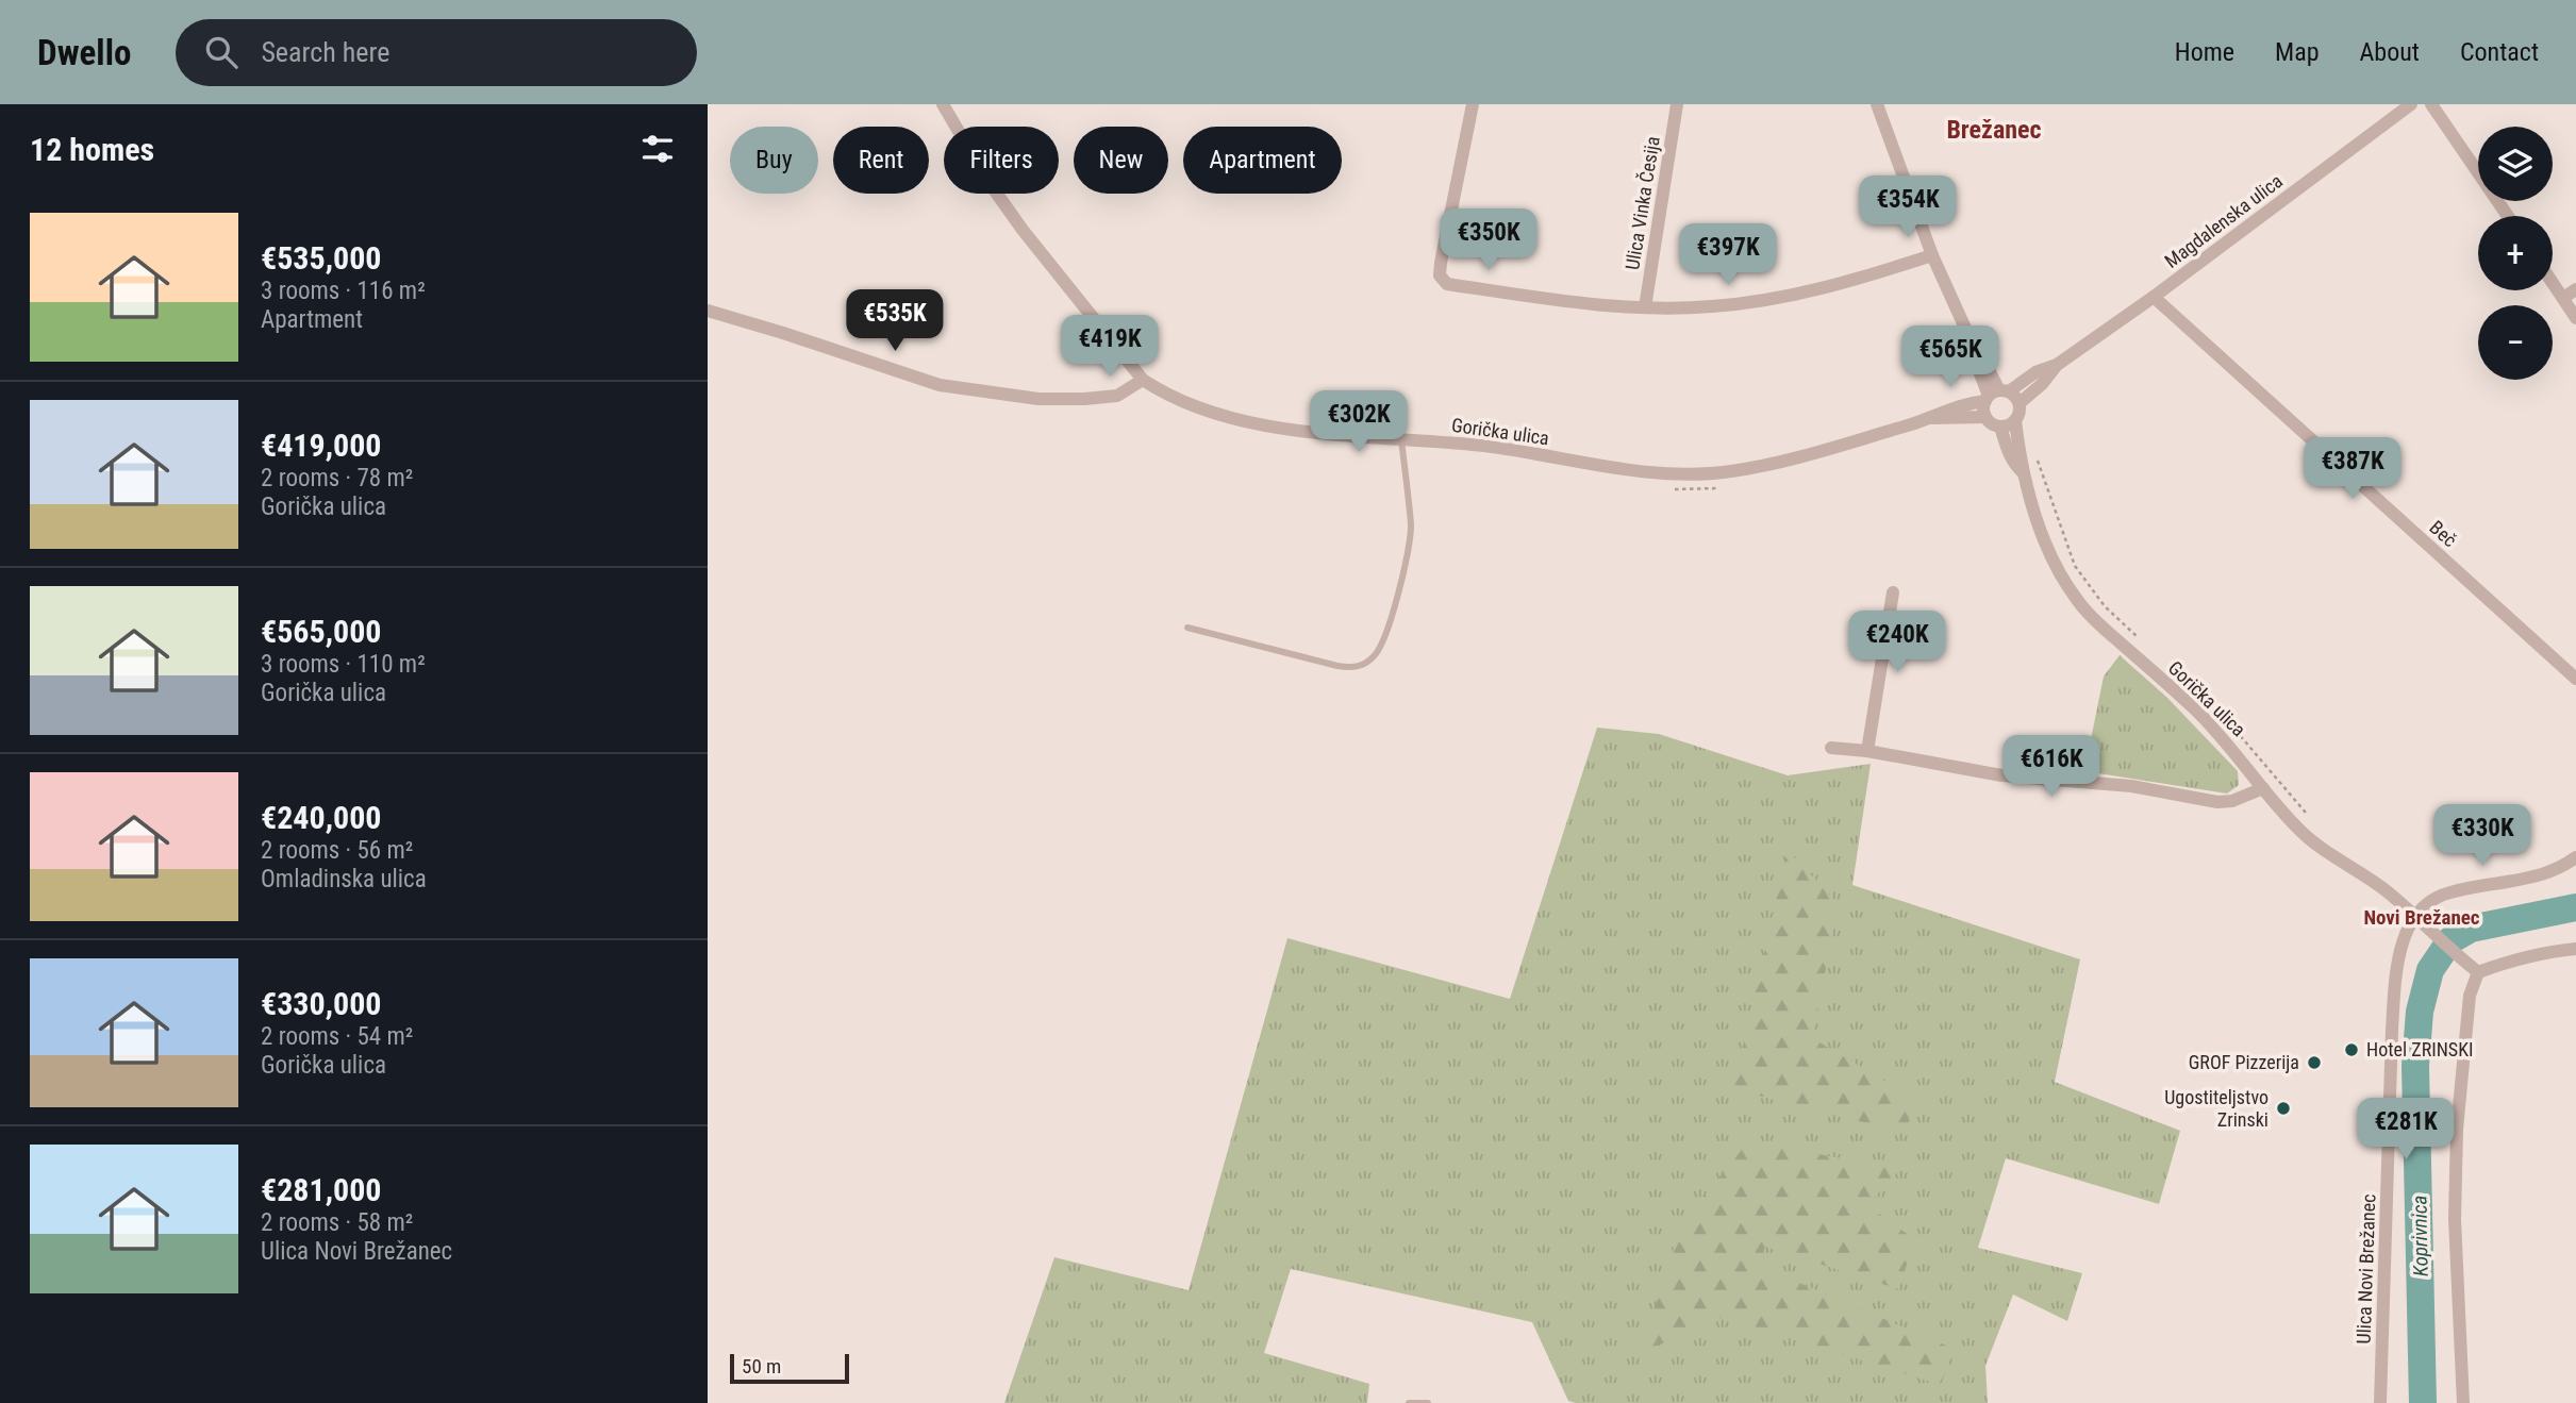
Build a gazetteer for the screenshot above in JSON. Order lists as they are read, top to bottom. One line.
{"streets":{"street":["Ulica Vinka Česija","Magdalenska ulica","Gorička ulica","Beč","Ulica Novi Brežanec"]},"crossings":[["Magdalenska ulica","Beč"],["Gorička ulica","Ulica Novi Brežanec"]],"districts":["Brežanec","Novi Brežanec"],"water":["Koprivnica"],"places":["Hotel ZRINSKI","GROF Pizzerija","Ugostiteljstvo Zrinski"],"scale_bar":"50 m","page":{"header":"Dwello","search":"Search here","nav":["Home","Map","About","Contact"],"heading":"12 homes","map_buttons":["+","−"],"chip":["Buy","Rent","Filters","New","Apartment"],"price":["€354K","€350K","€397K","€535K","€419K","€565K","€302K","€387K","€240K","€616K","€330K","€281K"],"list":[{"name":"€535,000","note":"3 rooms · 116 m² · Apartment"},{"name":"€419,000","note":"2 rooms · 78 m² · Gorička ulica"},{"name":"€565,000","note":"3 rooms · 110 m² · Gorička ulica"},{"name":"€240,000","note":"2 rooms · 56 m² · Omladinska ulica"},{"name":"€330,000","note":"2 rooms · 54 m² · Gorička ulica"},{"name":"€281,000","note":"2 rooms · 58 m² · Ulica Novi Brežanec"}],"scale":"50 m"}}
